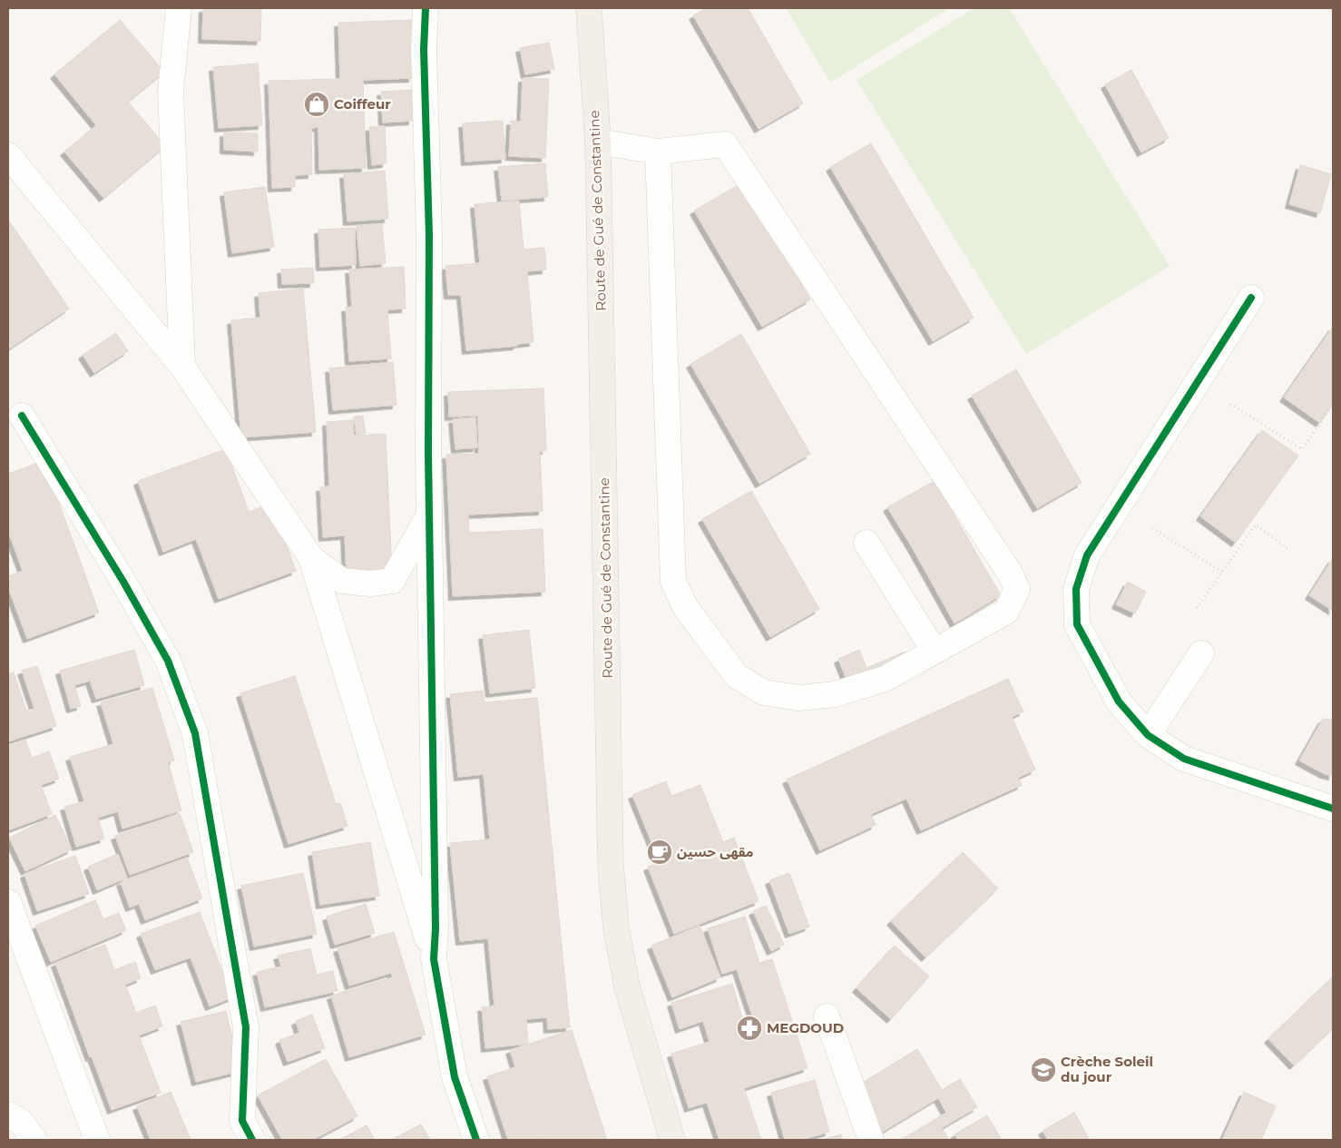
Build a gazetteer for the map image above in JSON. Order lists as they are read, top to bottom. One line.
{"streets":{"main road":["Route de Gué de Constantine"]},"places":{"shop":["Coiffeur"],"cafe":["مقهى حسين"],"pharmacy":["MEGDOUD"],"school or university":["Crèche Soleil du jour"]}}
